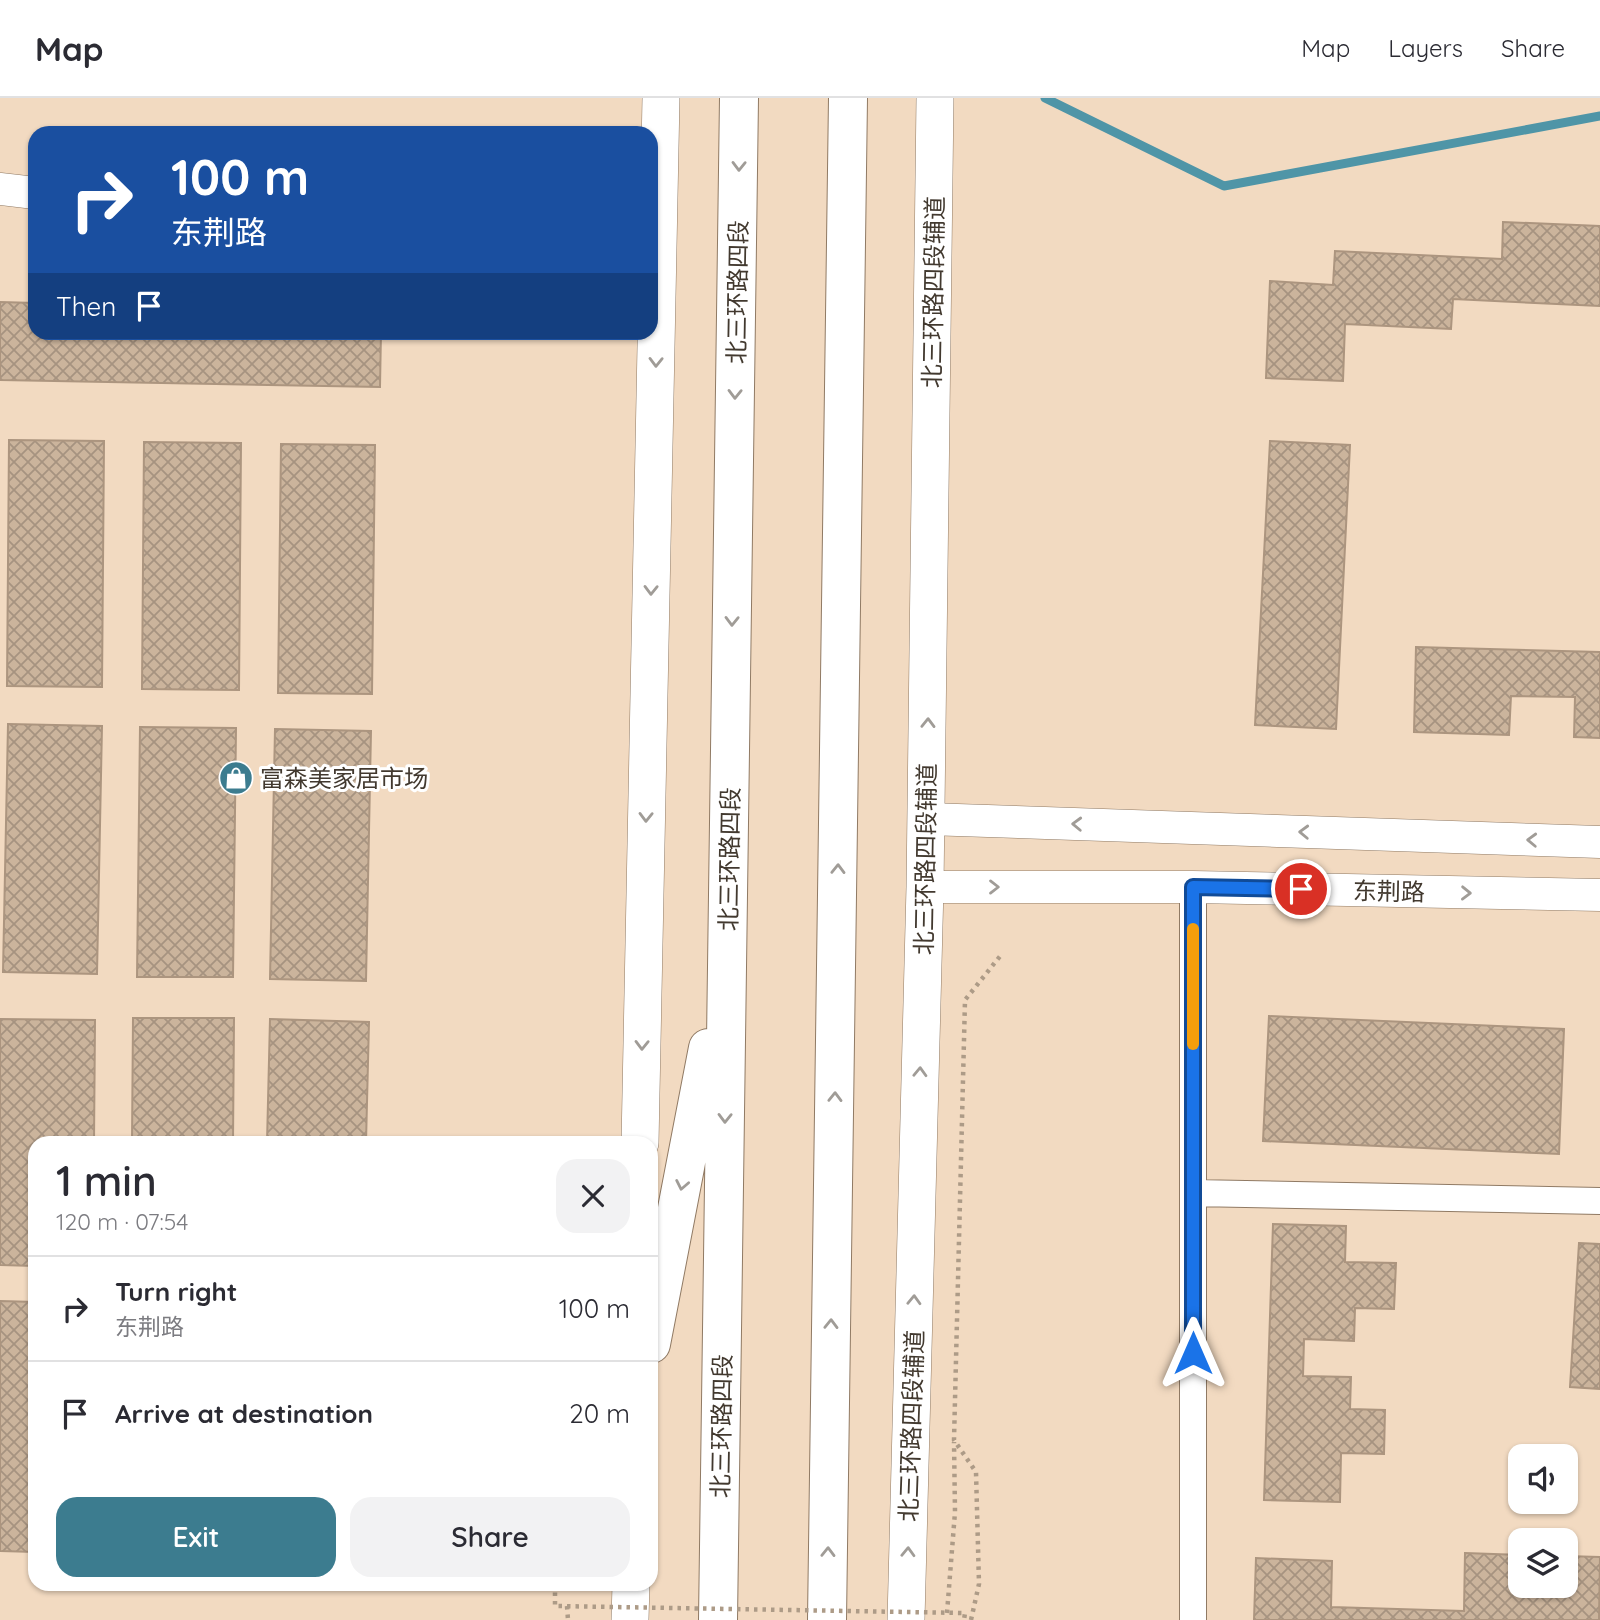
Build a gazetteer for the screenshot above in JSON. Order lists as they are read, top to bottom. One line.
{"streets":{"highway":["北三环路四段"],"main road":["北三环路四段辅道"],"street":["东荆路"]},"crossings":[["北三环路四段辅道","东荆路"]],"places":{"shop":["富森美家居市场"]},"page":{"header":"Map","nav":["Map","Layers","Share"],"turn":["100 m","东荆路"],"then":"Then","heading":["1 min","120 m · 07:54"],"list":[{"name":"Turn right","note":"东荆路","value":"100 m"},{"name":"Arrive at destination","value":"20 m"}],"buttons":["Exit","Share"]}}
